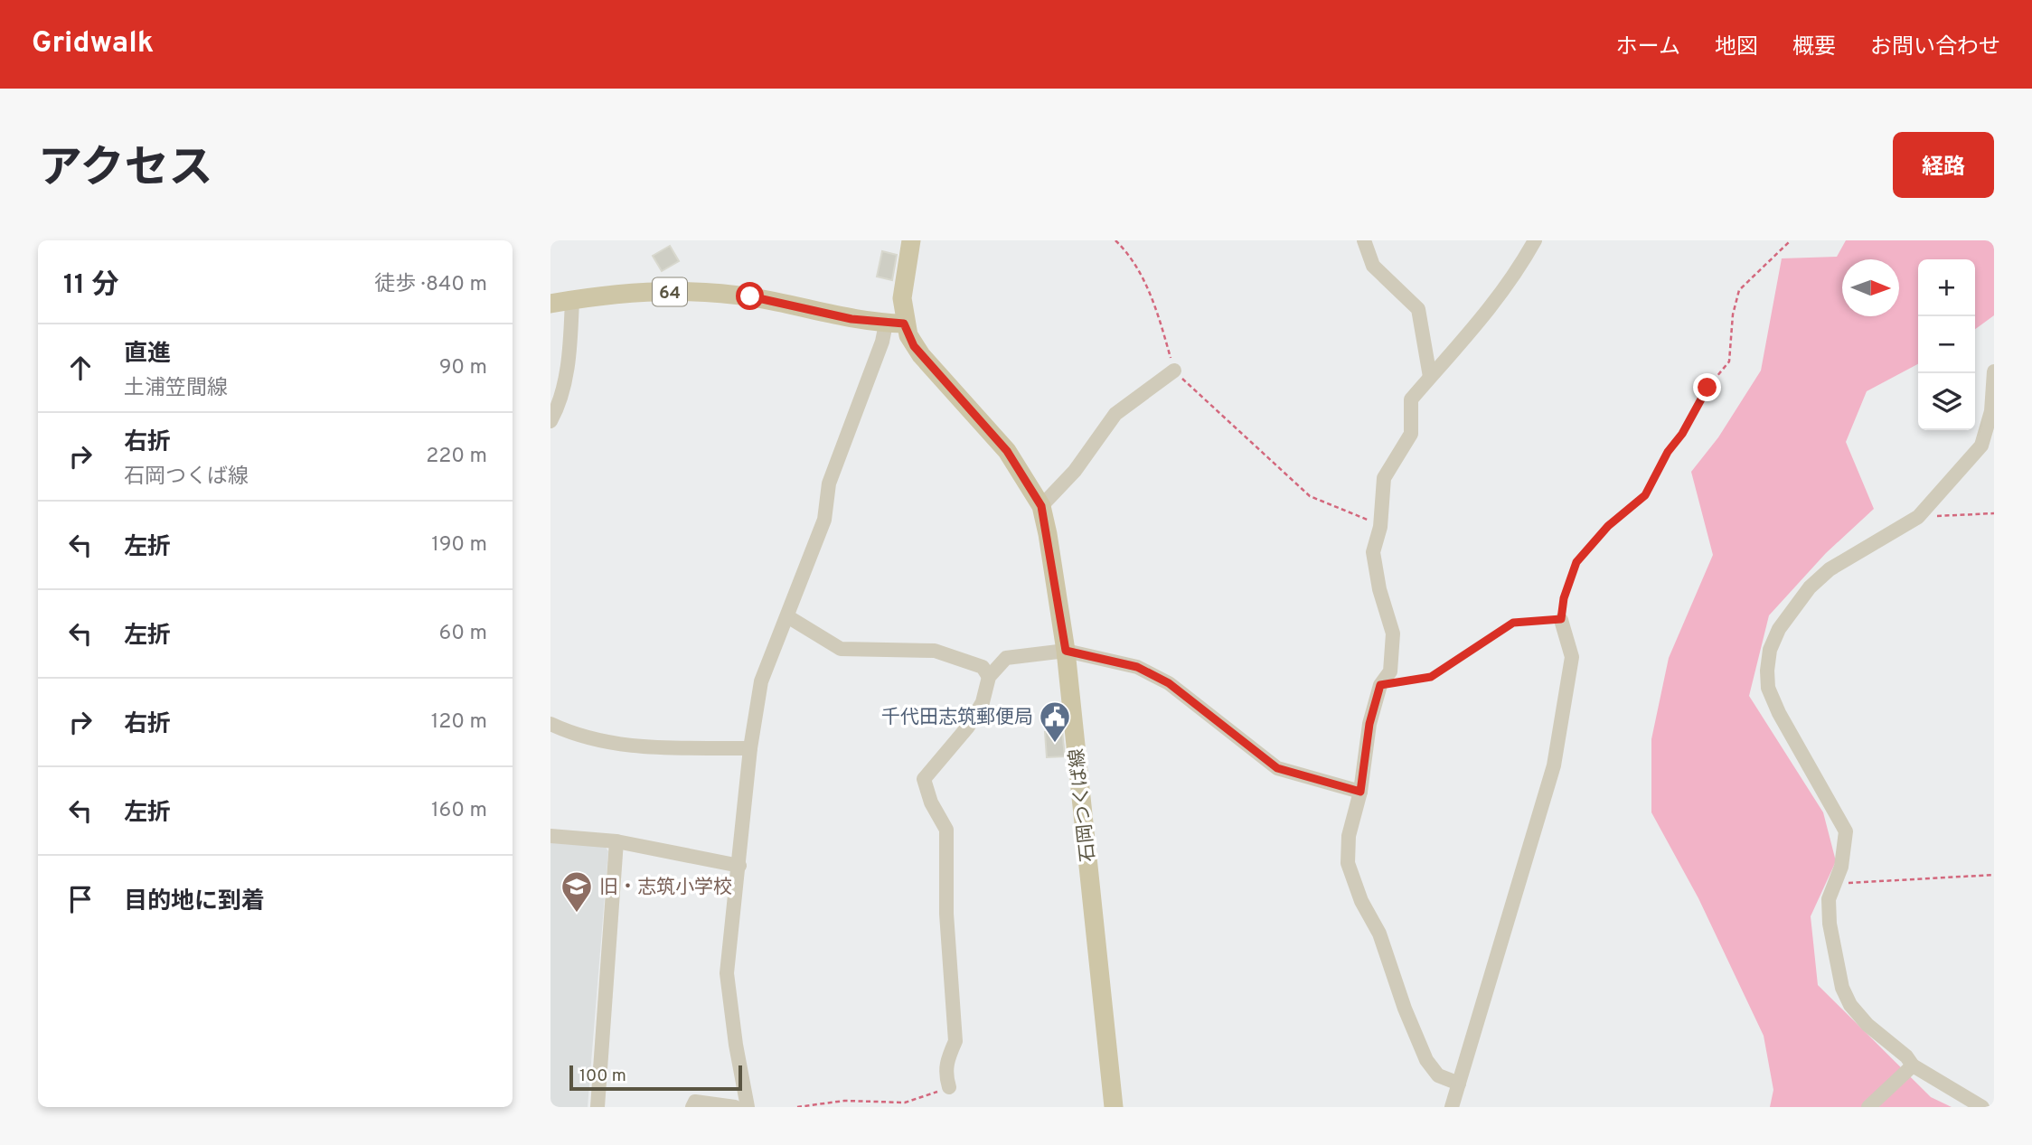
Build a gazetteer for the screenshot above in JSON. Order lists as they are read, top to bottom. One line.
{"streets":{"main road":["64","石岡つくば線"]},"crossings":[["64","石岡つくば線"]],"places":{"public building":["千代田志筑郵便局"],"school or university":["旧・志筑小学校"]},"scale_bar":"100 m","north":"right","page":{"header":"Gridwalk","nav":["ホーム","地図","概要","お問い合わせ"],"title":"アクセス","buttons":"経路","heading":["11 分","徒歩 · 840 m"],"map_buttons":["+","−"],"list":[["直進","土浦笠間線","90 m"],["右折","石岡つくば線","220 m"],["左折","190 m"],["左折","60 m"],["右折","120 m"],["左折","160 m"],"目的地に到着"],"scale":"100 m"}}
